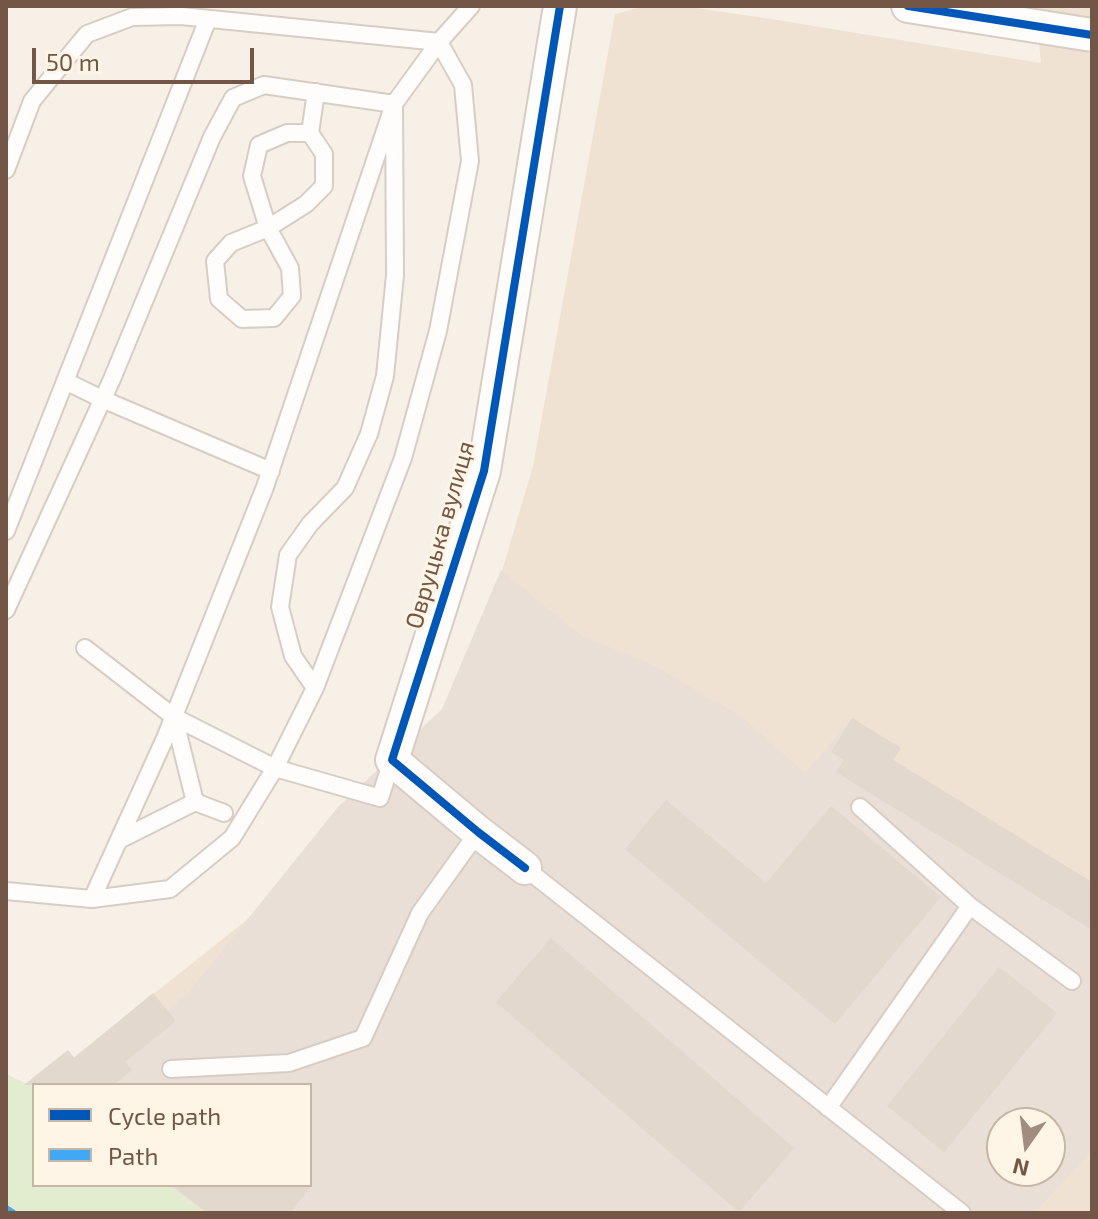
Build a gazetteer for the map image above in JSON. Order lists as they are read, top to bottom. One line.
{"streets":{"street":["Овруцька вулиця"]},"legend":["Cycle path","Path"],"scale_bar":"50 m","north":"bottom"}
